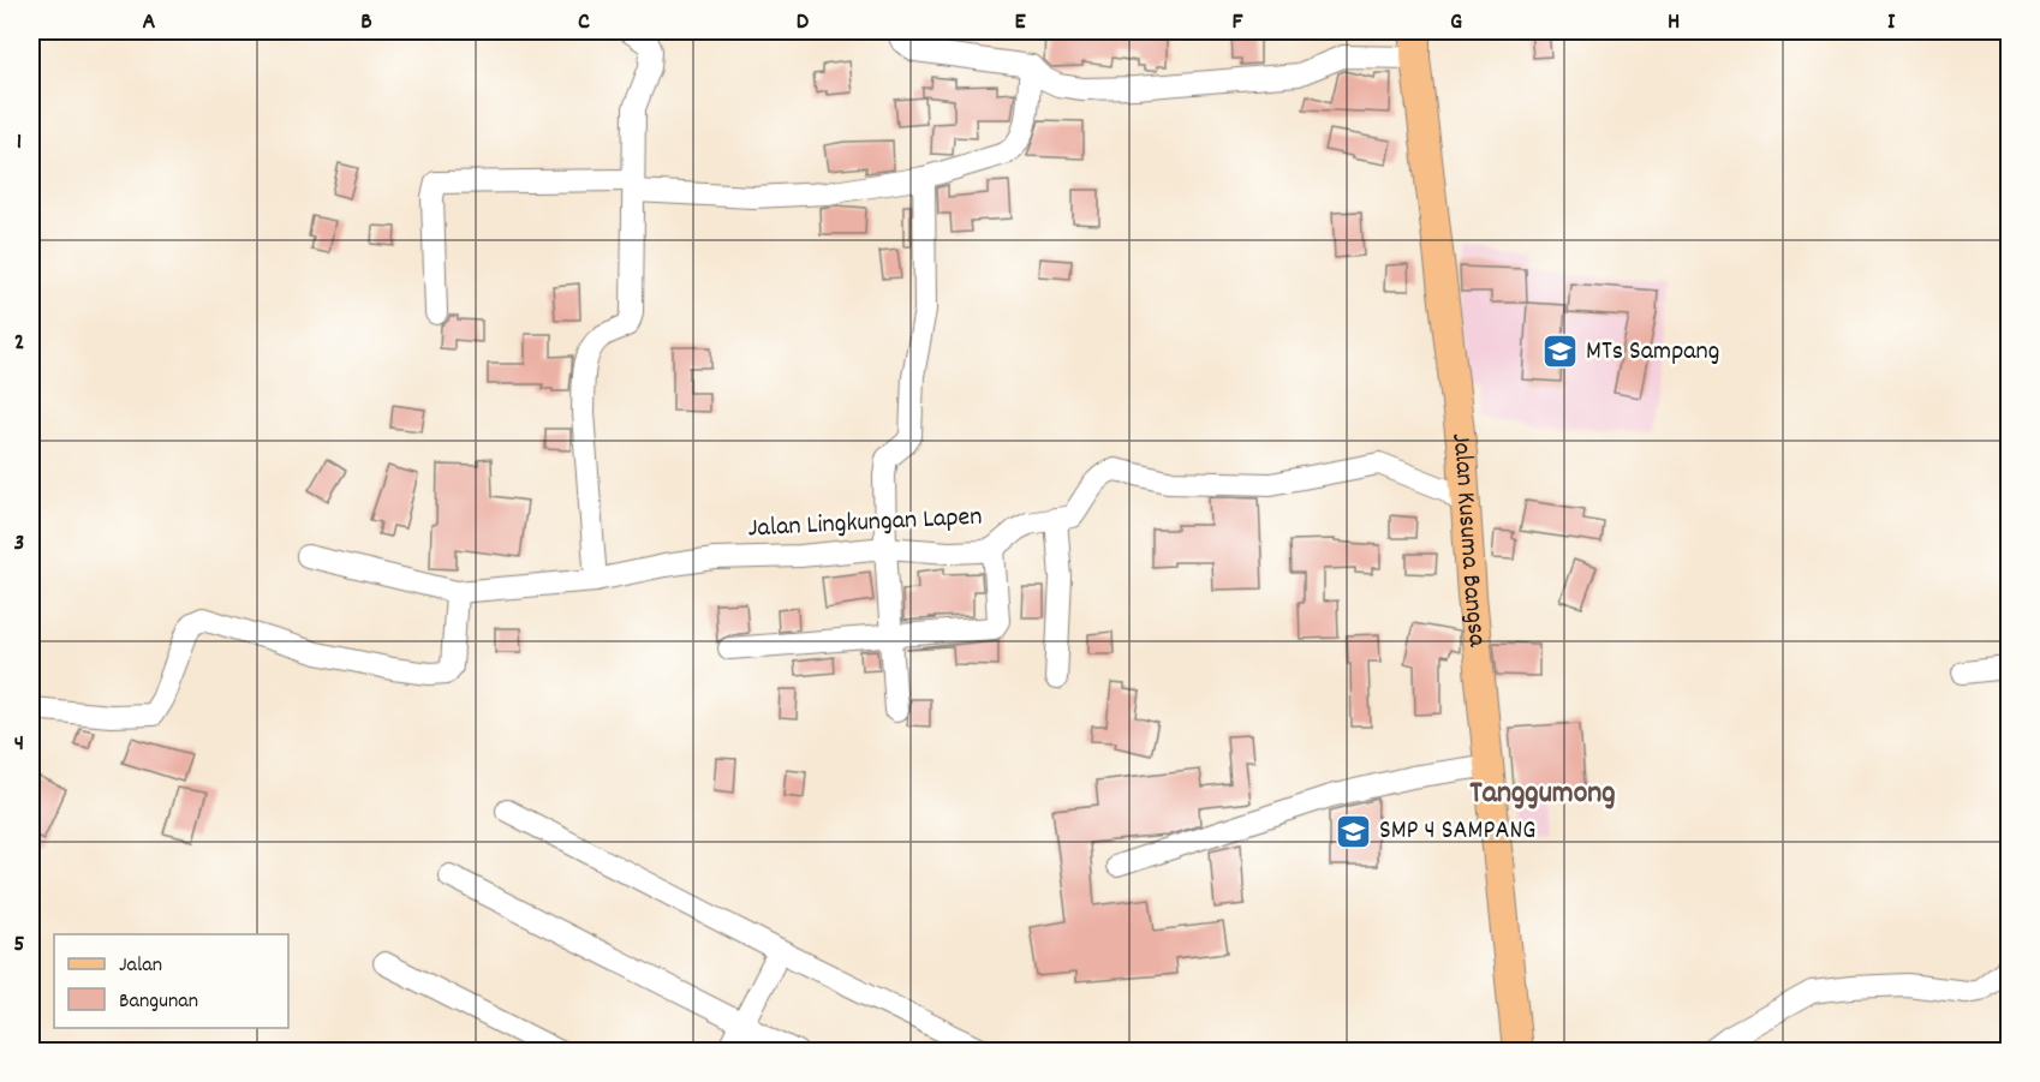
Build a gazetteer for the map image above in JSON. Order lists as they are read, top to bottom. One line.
{"streets":{"main road":["Jalan Kusuma Bangsa"],"street":["Jalan Lingkungan Lapen"]},"crossings":[["Jalan Lingkungan Lapen","Jalan Kusuma Bangsa"]],"districts":["Tanggumong"],"places":{"school or university":["MTs Sampang","SMP 4 SAMPANG"]},"legend":["Jalan","Bangunan"],"grid":{"columns":["A","B","C","D","E","F","G","H","I"],"rows":["1","2","3","4","5"]}}
